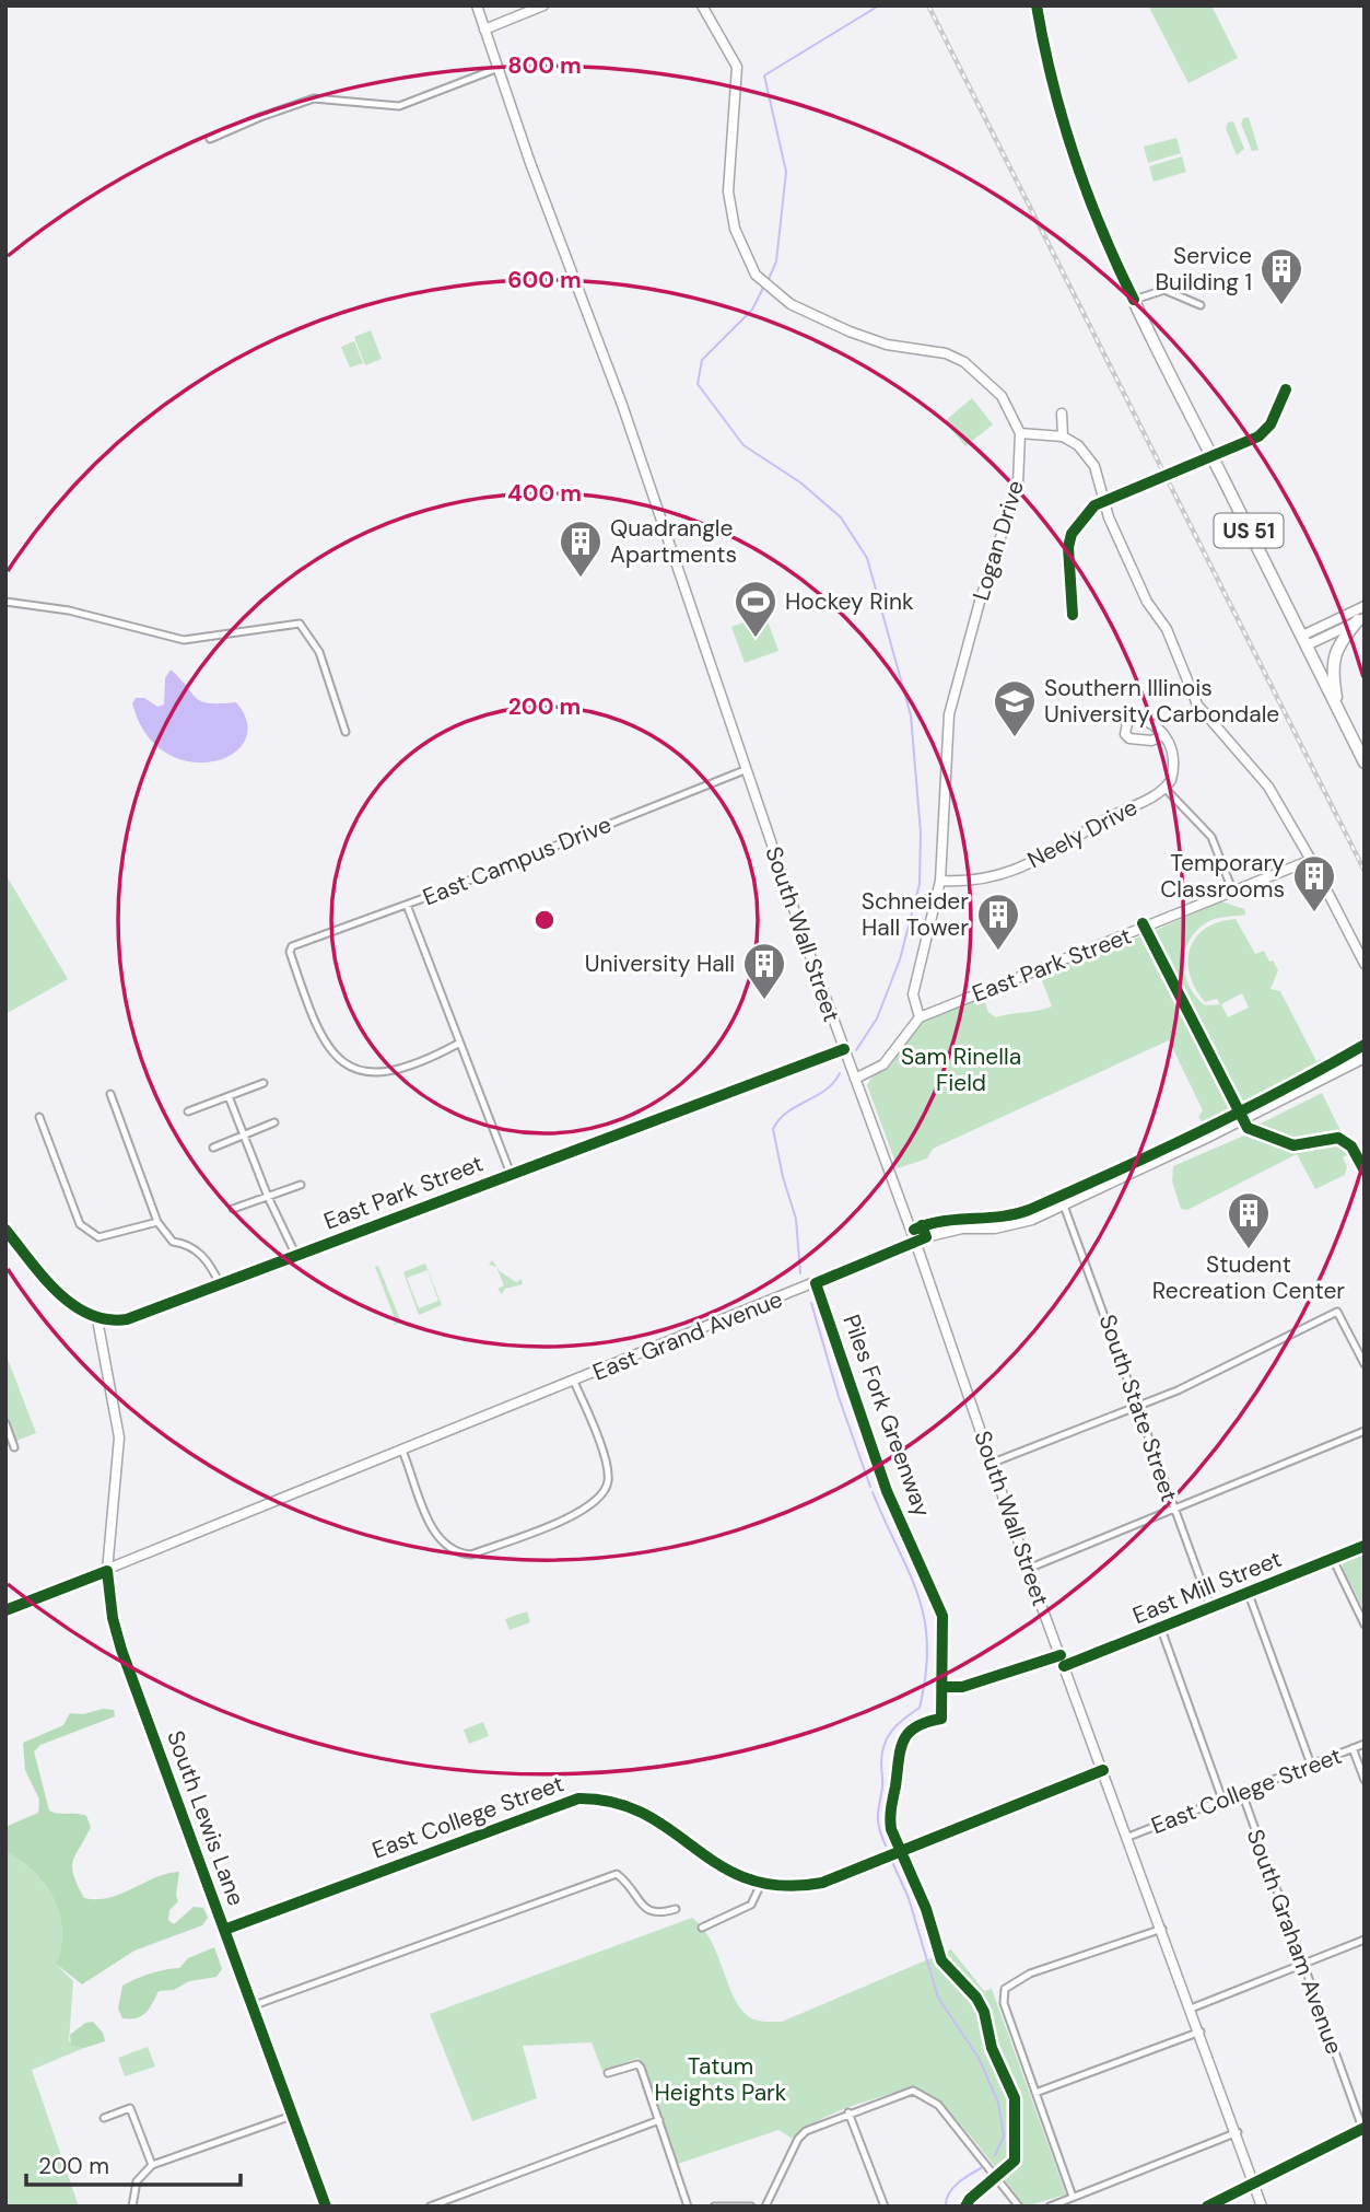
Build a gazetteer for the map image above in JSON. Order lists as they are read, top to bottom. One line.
{"streets":{"highway":["US 51"],"street":["Logan Drive","Neely Drive","East Campus Drive","South Wall Street","East Park Street","East Grand Avenue","South State Street","East Mill Street","East College Street","South Lewis Lane","South Graham Avenue"],"cycle path":["Piles Fork Greenway"]},"crossings":[["Logan Drive","Neely Drive"],["Logan Drive","East Park Street"],["East Campus Drive","South Wall Street"],["South Wall Street","East Park Street"],["South Wall Street","East Grand Avenue"],["South Wall Street","East Mill Street"],["South Wall Street","East College Street"],["East Park Street","South Lewis Lane"],["East Grand Avenue","South State Street"],["East Grand Avenue","South Lewis Lane"],["South State Street","East Mill Street"],["East College Street","South Lewis Lane"],["East College Street","South Graham Avenue"]],"parks":["Sam Rinella Field","Tatum Heights Park"],"places":{"building":["Service Building 1","Quadrangle Apartments","Temporary Classrooms","Schneider Hall Tower","University Hall","Student Recreation Center"],"sports":["Hockey Rink"],"school or university":["Southern Illinois University Carbondale"]},"scale_bar":"200 m","rings":["800 m","600 m","400 m","200 m"]}
